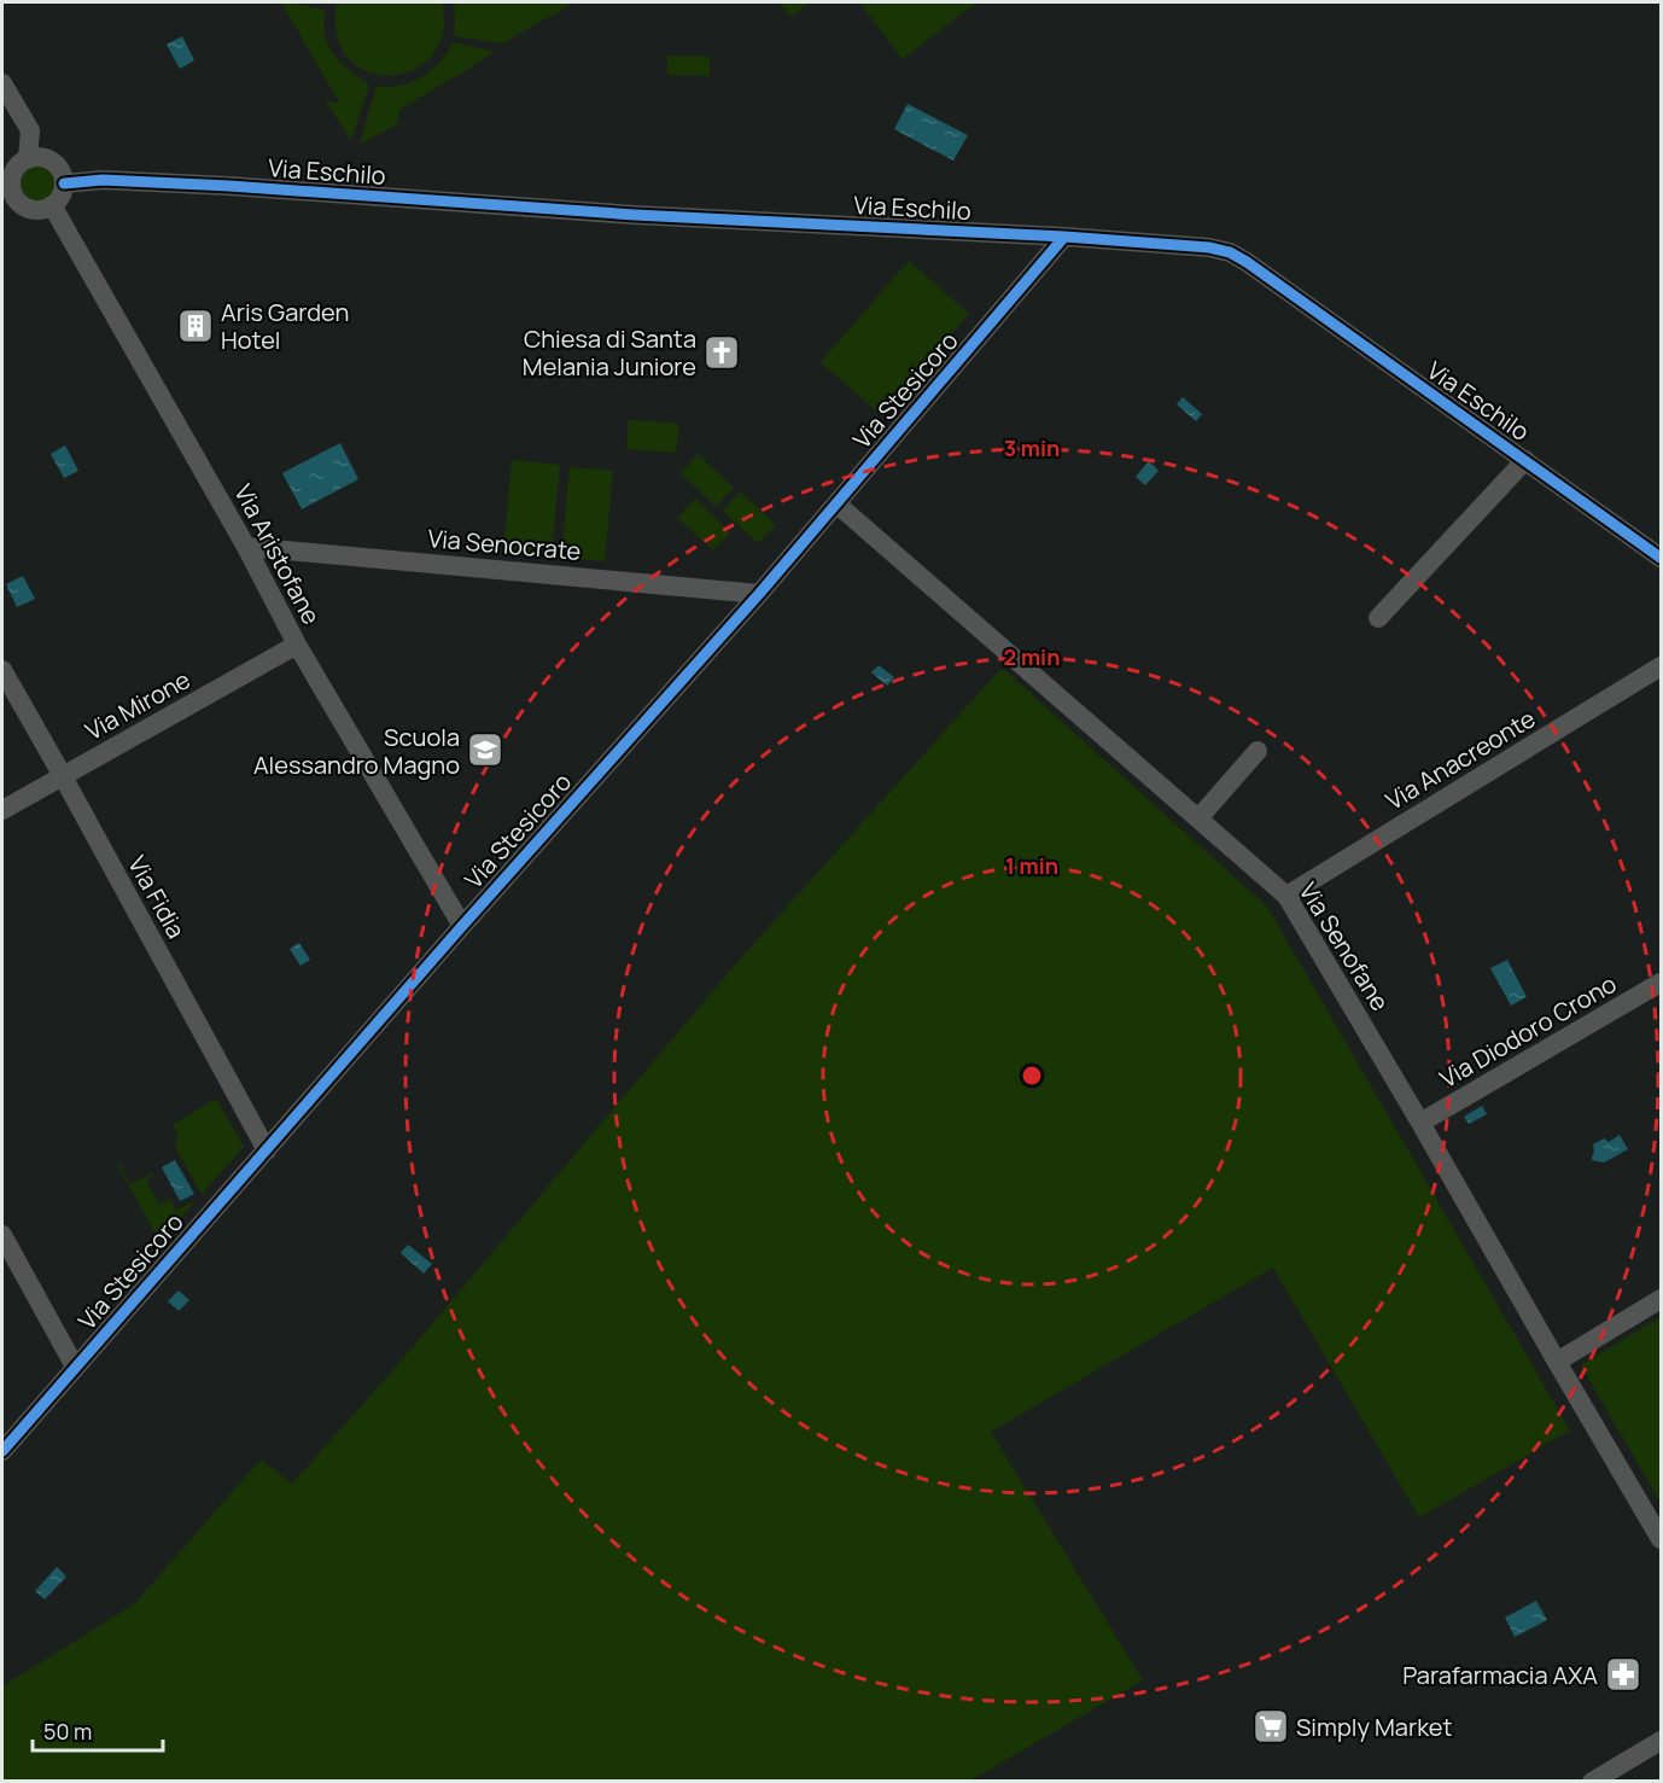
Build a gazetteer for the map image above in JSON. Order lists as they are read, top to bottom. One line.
{"streets":{"street":["Via Eschilo","Via Stesicoro","Via Senocrate","Via Aristofane","Via Mirone","Via Anacreonte","Via Fidia","Via Senofane","Via Diodoro Crono"]},"crossings":[["Via Eschilo","Via Stesicoro"],["Via Eschilo","Via Aristofane"],["Via Stesicoro","Via Senocrate"],["Via Stesicoro","Via Aristofane"],["Via Stesicoro","Via Fidia"],["Via Stesicoro","Via Senofane"],["Via Senocrate","Via Aristofane"],["Via Aristofane","Via Mirone"],["Via Mirone","Via Fidia"],["Via Anacreonte","Via Senofane"],["Via Senofane","Via Diodoro Crono"]],"places":{"building":["Aris Garden Hotel"],"church":["Chiesa di Santa Melania Juniore"],"school or university":["Scuola Alessandro Magno"],"pharmacy":["Parafarmacia AXA"],"supermarket":["Simply Market"]},"scale_bar":"50 m","rings":["3 min","2 min","1 min"]}
